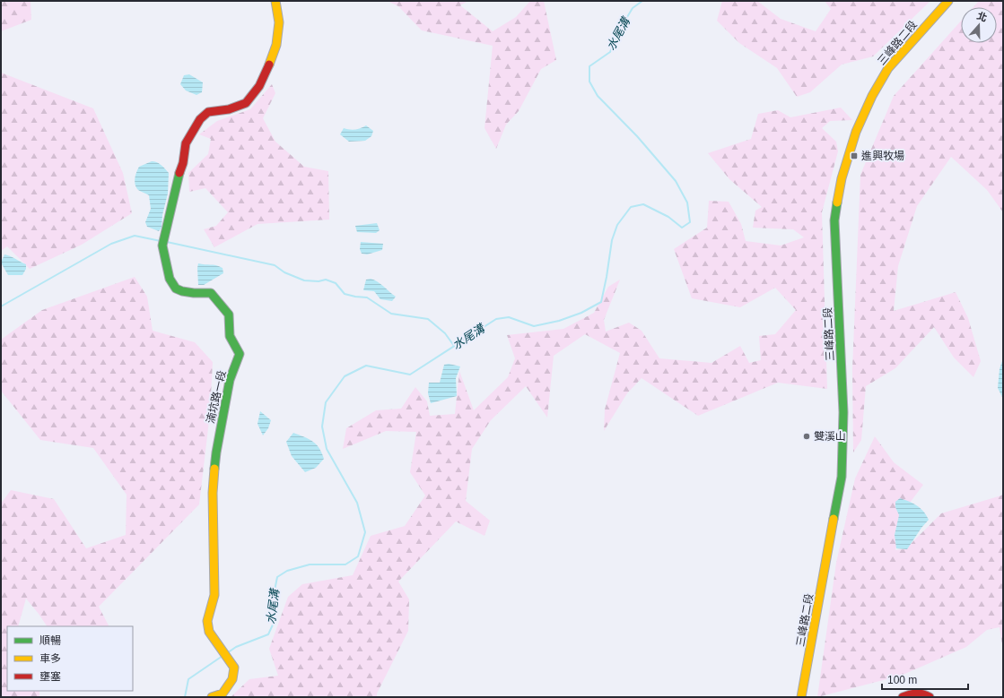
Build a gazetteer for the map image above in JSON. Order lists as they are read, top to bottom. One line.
{"streets":{"street":["三峰路二段","湳坑路一段"]},"water":["水尾溝"],"places":{"transit":["進興牧場"],"other":["雙溪山"]},"legend":["順暢","車多","壅塞"],"scale_bar":"100 m","north":"top"}
